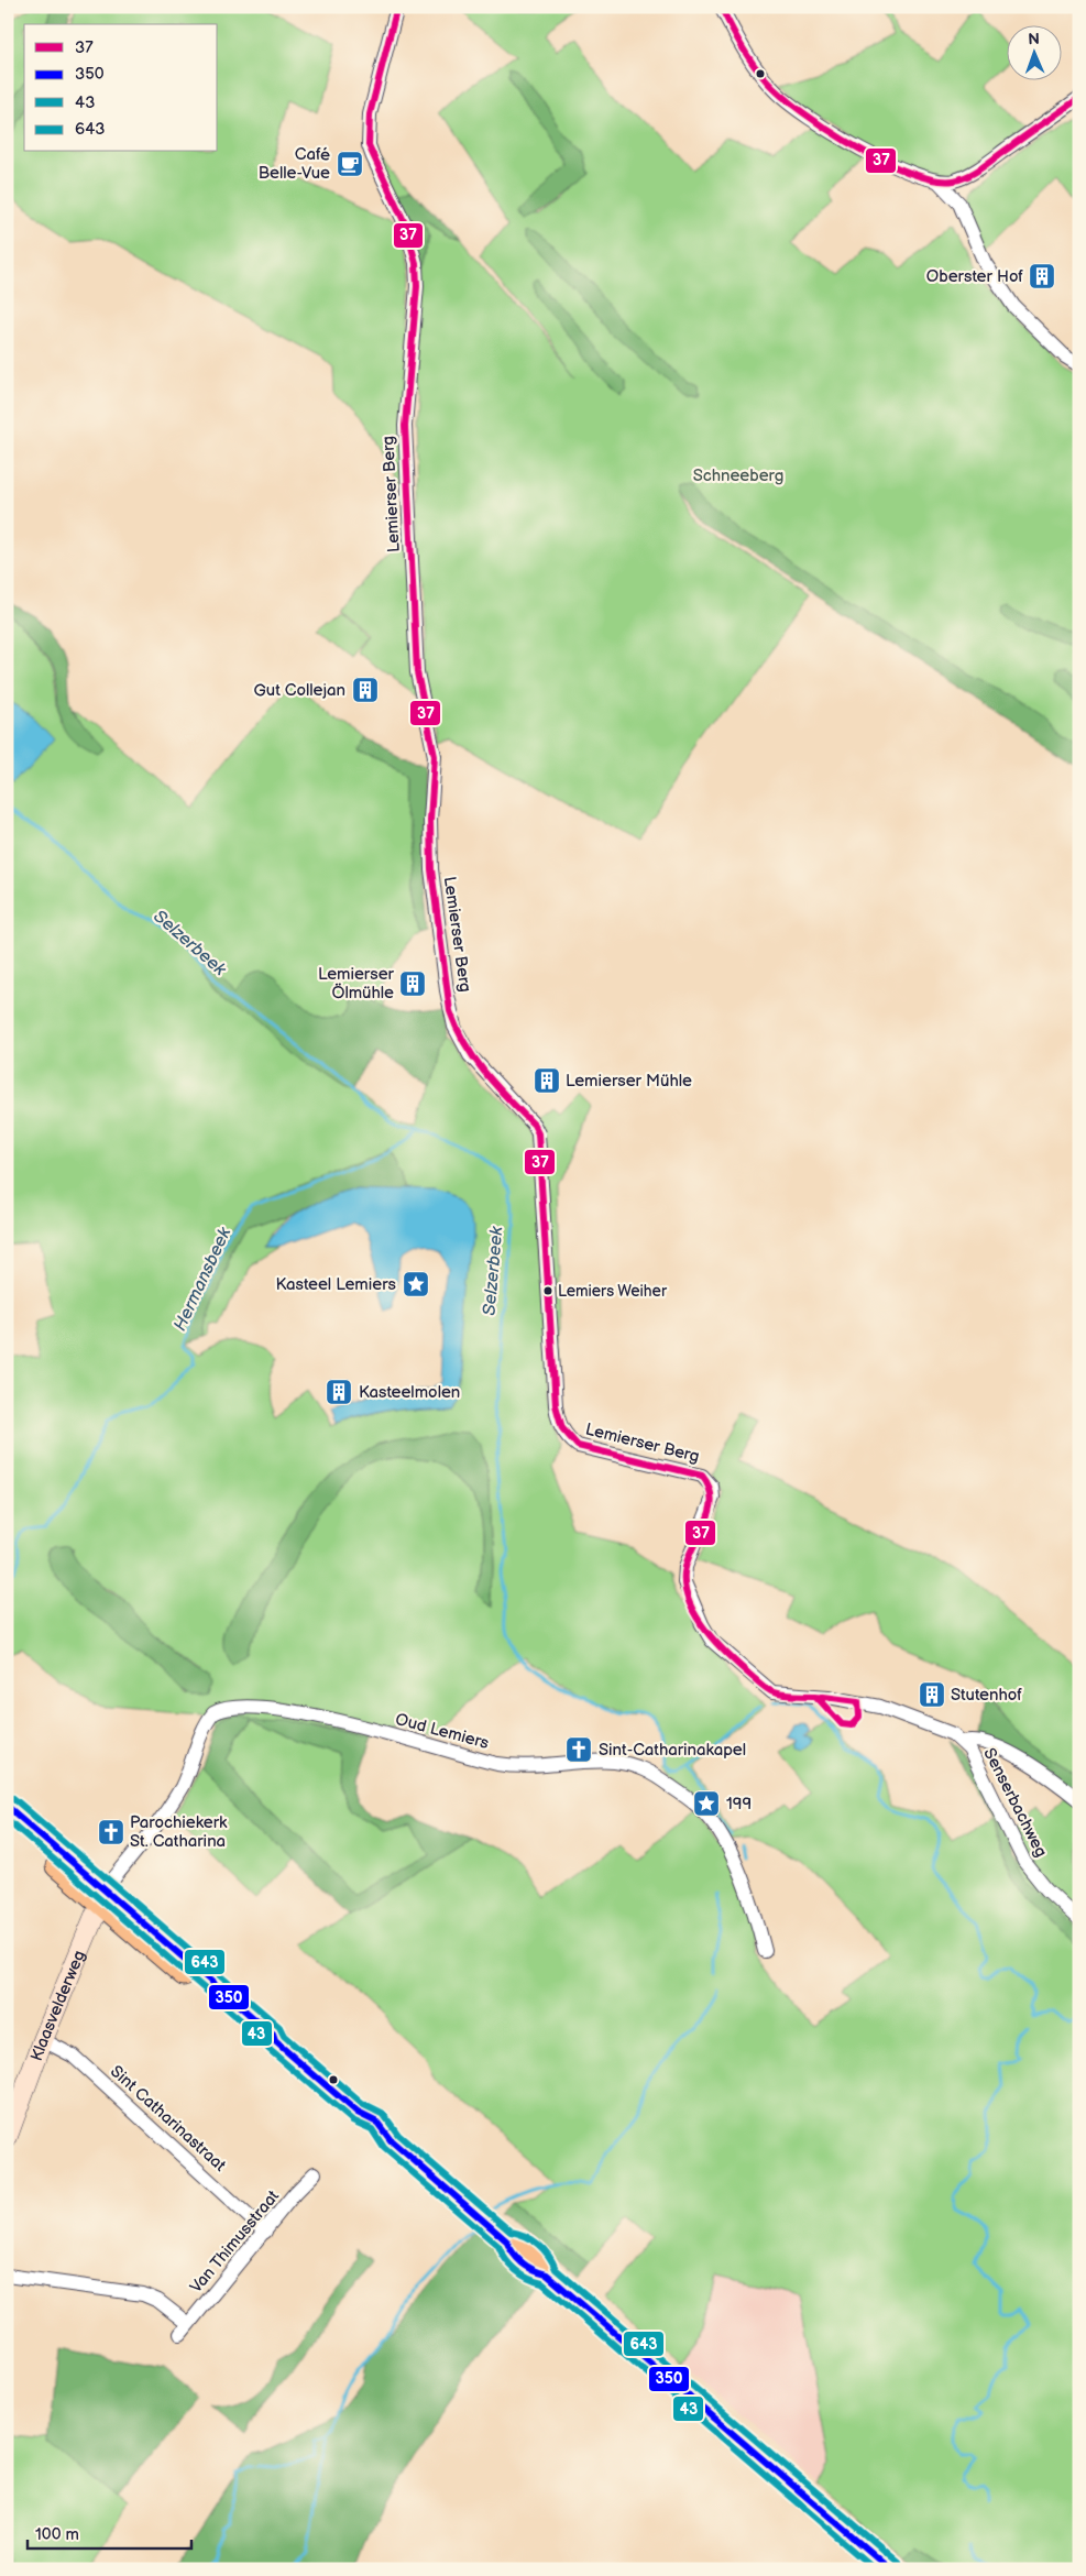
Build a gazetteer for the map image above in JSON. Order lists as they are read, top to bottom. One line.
{"streets":{"street":["Lemierser Berg","Oud Lemiers","Senserbachweg","Klaasvelderweg","Sint Catharinastraat","Van Thimusstraat"]},"crossings":[["Lemierser Berg","Senserbachweg"],["Oud Lemiers","Klaasvelderweg"],["Klaasvelderweg","Sint Catharinastraat"],["Sint Catharinastraat","Van Thimusstraat"]],"water":["Selzerbeek","Hermansbeek"],"parks":["Schneeberg"],"places":{"cafe":["Café Belle-Vue"],"building":["Oberster Hof","Gut Collejan","Lemierser Ölmühle","Lemierser Mühle","Kasteelmolen","Stutenhof"],"place":["Kasteel Lemiers","199"],"other":["Lemiers Weiher"],"church":["Sint-Catharinakapel","Parochiekerk St. Catharina"]},"lines":["transit line 37","transit line 643","transit line 350","transit line 43"],"legend":["37","350","43","643"],"scale_bar":"100 m","north":"top"}
